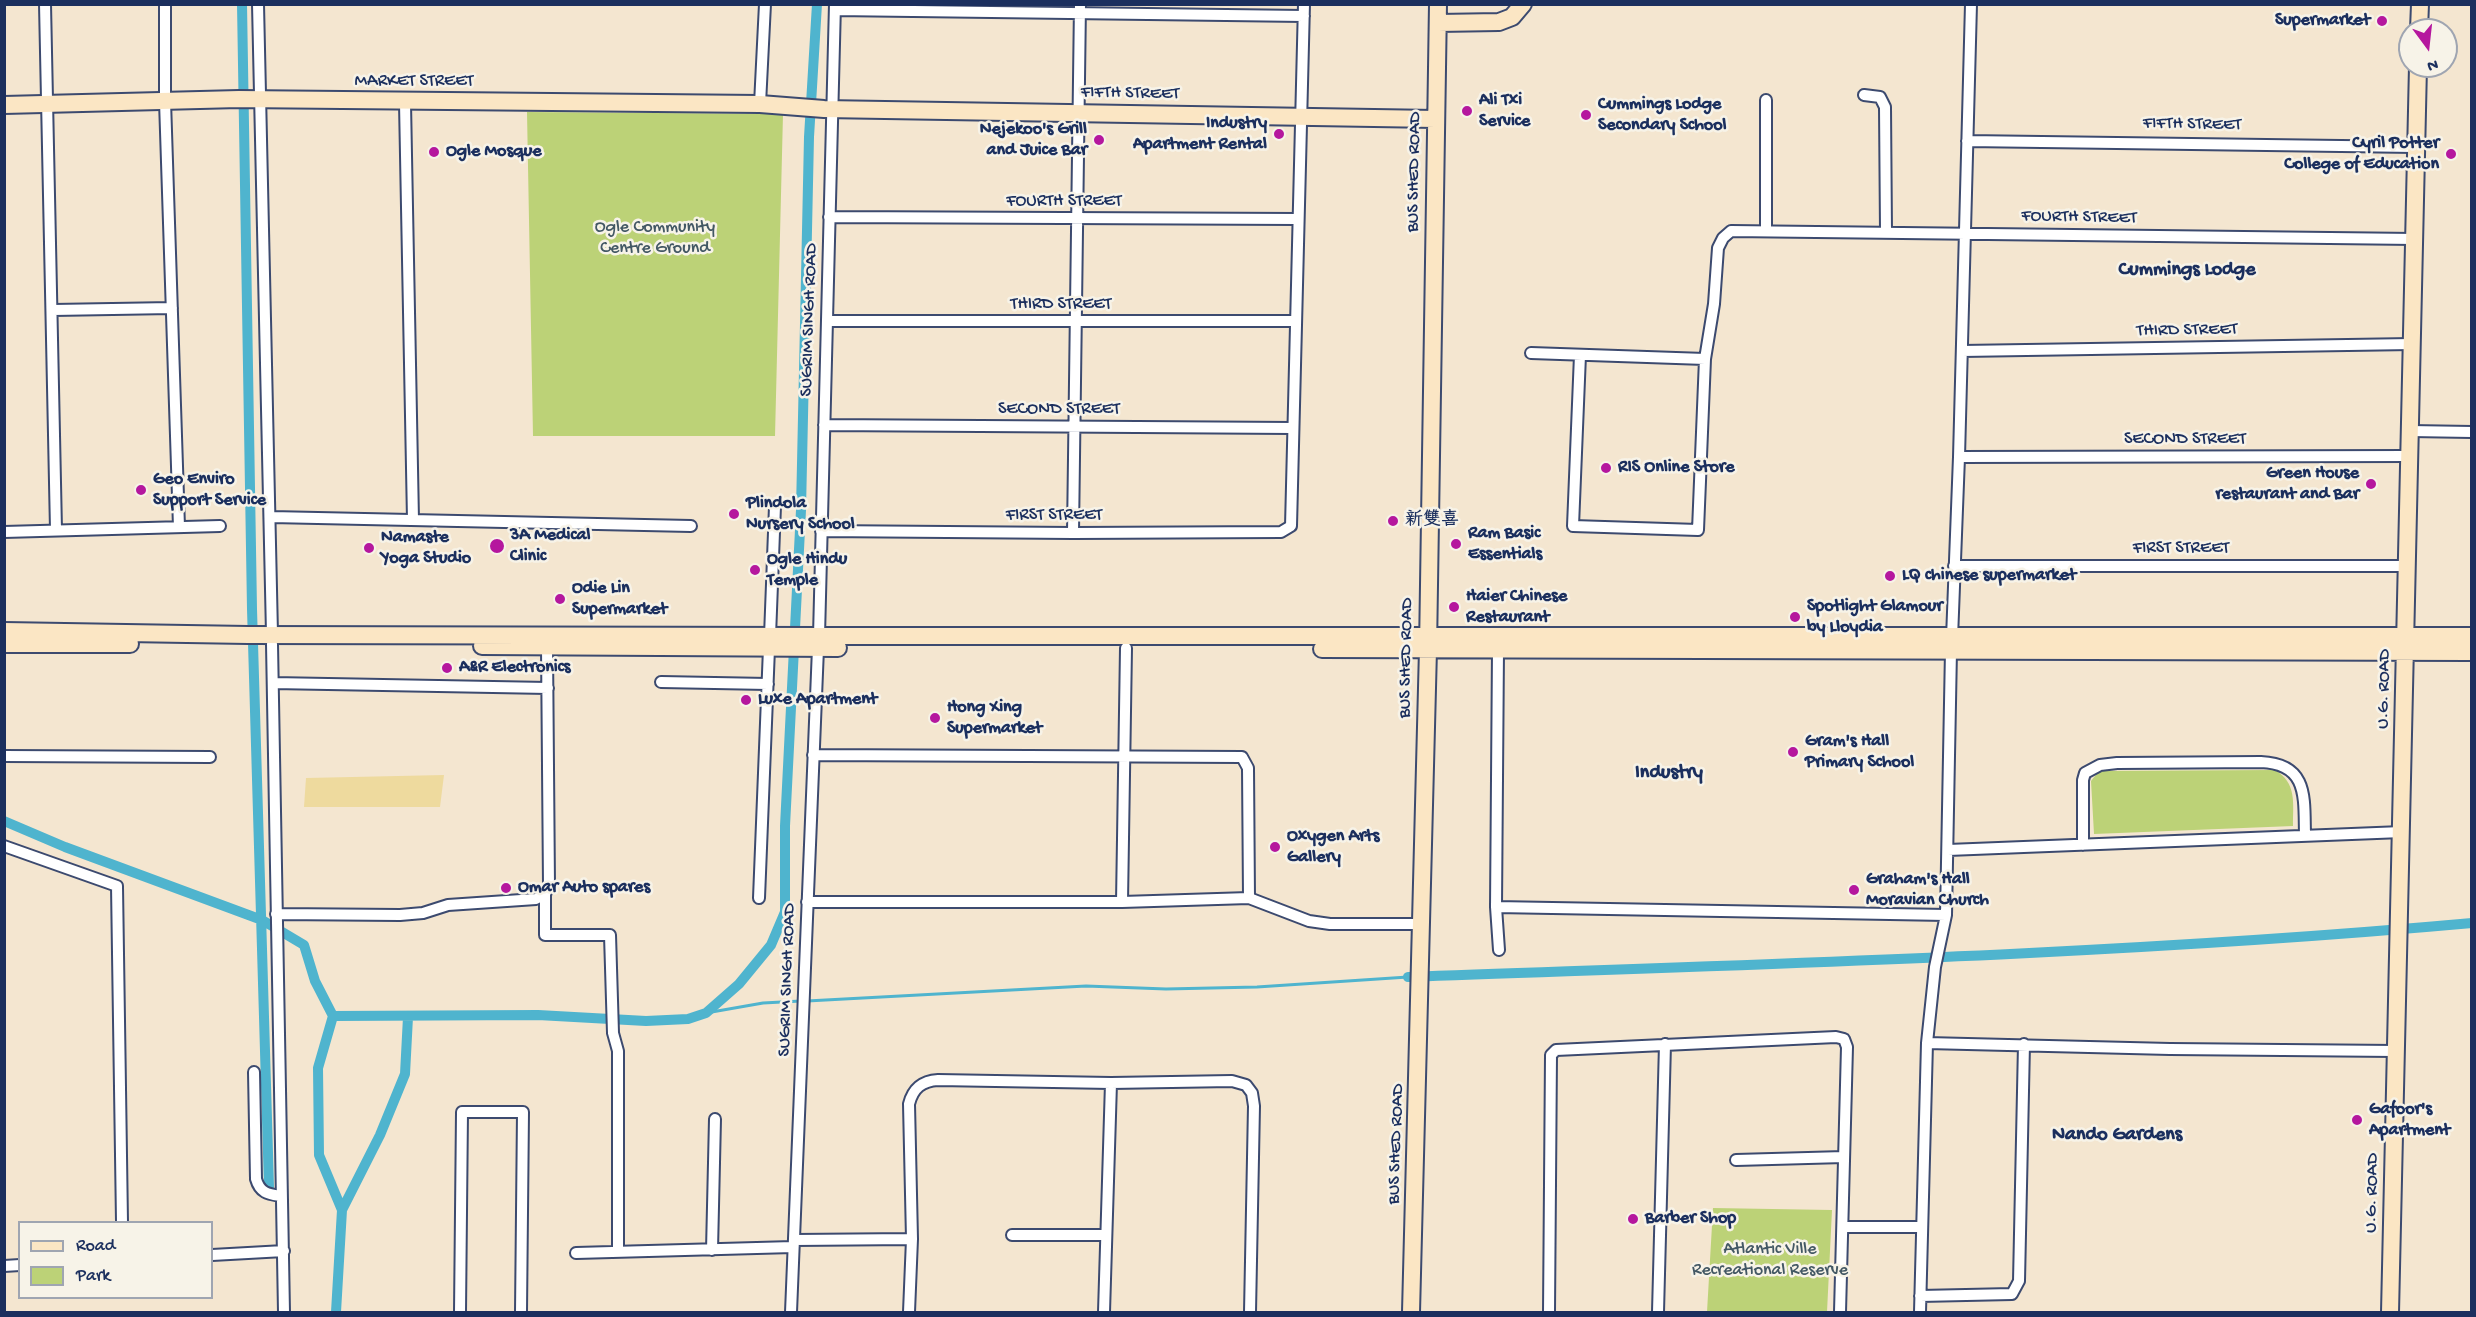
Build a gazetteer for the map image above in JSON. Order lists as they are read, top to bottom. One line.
{"streets":{"main road":["MARKET STREET","FIFTH STREET","BUS SHED ROAD","U.G. ROAD"],"street":["FOURTH STREET","THIRD STREET","SUGRIM SINGH ROAD","SECOND STREET","FIRST STREET"]},"crossings":[["MARKET STREET","FIFTH STREET"],["MARKET STREET","SUGRIM SINGH ROAD"],["FIFTH STREET","BUS SHED ROAD"],["FIFTH STREET","SUGRIM SINGH ROAD"],["FIFTH STREET","U.G. ROAD"],["FOURTH STREET","SUGRIM SINGH ROAD"],["FOURTH STREET","U.G. ROAD"],["THIRD STREET","SUGRIM SINGH ROAD"],["THIRD STREET","U.G. ROAD"],["SUGRIM SINGH ROAD","SECOND STREET"],["SUGRIM SINGH ROAD","FIRST STREET"],["SECOND STREET","FIRST STREET"],["SECOND STREET","U.G. ROAD"],["FIRST STREET","U.G. ROAD"]],"districts":["Cummings Lodge","Industry","Nando Gardens"],"parks":["Ogle Community Centre Ground","Atlantic Ville Recreational Reserve"],"places":["Supermarket","Ali Txi Service","Cummings Lodge Secondary School","Industry Apartment Rental","Nejekoo's Grill and Juice Bar","Ogle Mosque","Cyril Potter College of Education","RIS Online Store","Green House restaurant and Bar","Geo Enviro Support Service","Plindola Nursery School","新雙喜","Ram Basic Essentials","3A Medical Clinic","Namaste Yoga Studio","Ogle Hindu Temple","LQ chinese supermarket","Odie Lin Supermarket","Haier Chinese Restaurant","Spotlight Glamour by Lloydia","A&R Electronics","Luxe Apartment","Hong Xing Supermarket","Gram's Hall Primary School","Oxygen Arts Gallery","Omar Auto spares","Graham's Hall Moravian Church","Gafoor's Apartment","Barber Shop"],"legend":["Road","Park"],"north":"bottom"}
